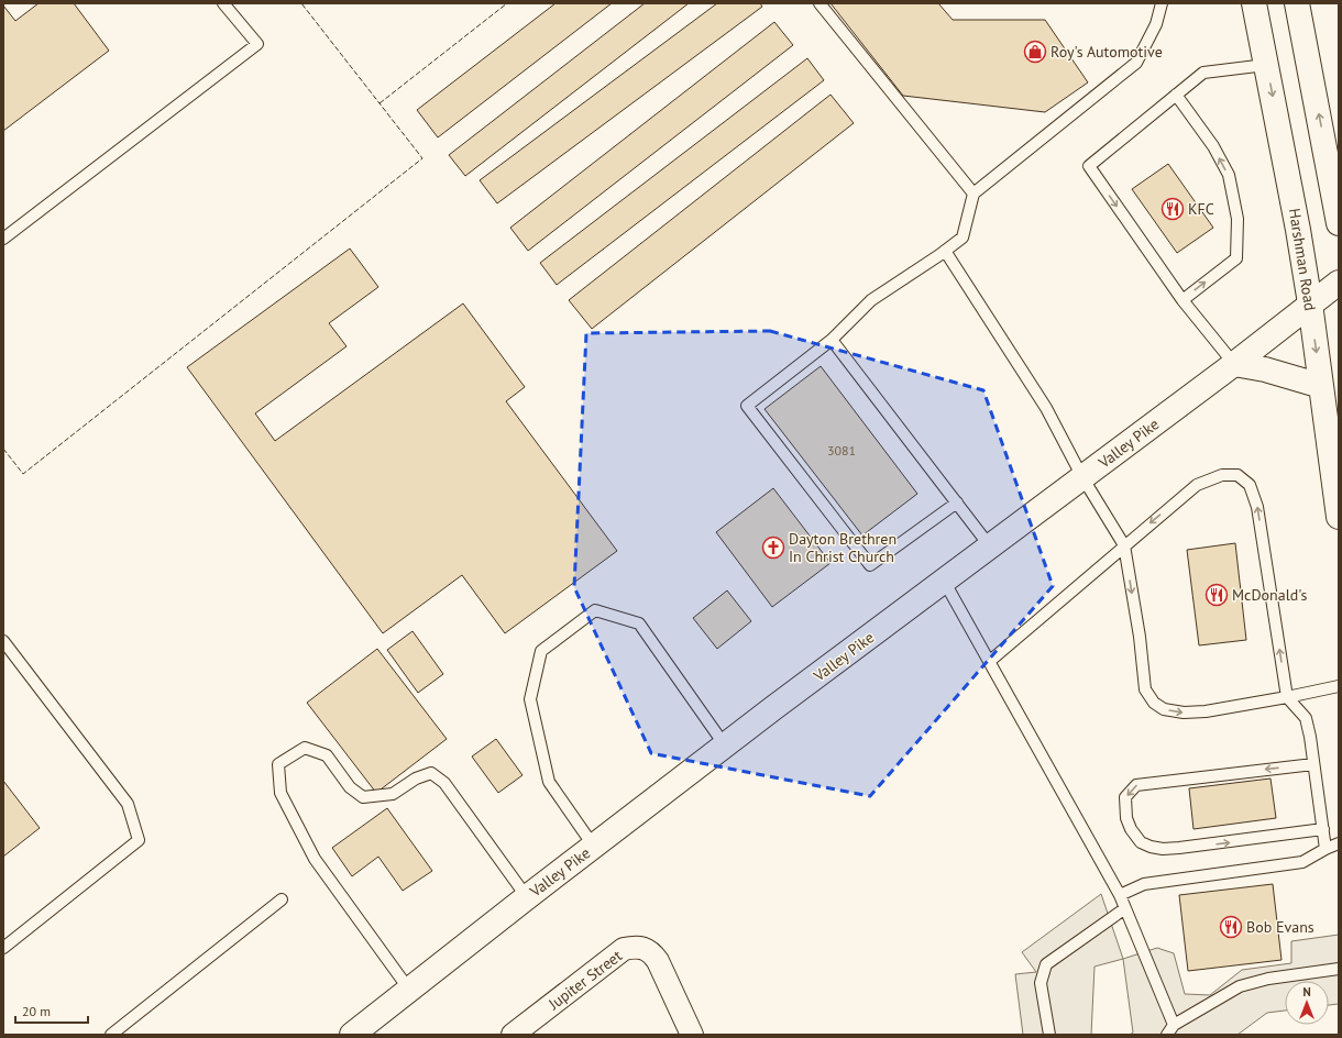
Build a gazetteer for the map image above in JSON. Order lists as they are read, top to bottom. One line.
{"streets":{"street":["Harshman Road","Valley Pike","Jupiter Street"]},"crossings":[["Harshman Road","Valley Pike"]],"places":{"shop":["Roy's Automotive"],"restaurant":["KFC","McDonald's","Bob Evans"],"church":["Dayton Brethren In Christ Church"]},"house_numbers":["3081"],"scale_bar":"20 m","north":"top"}
